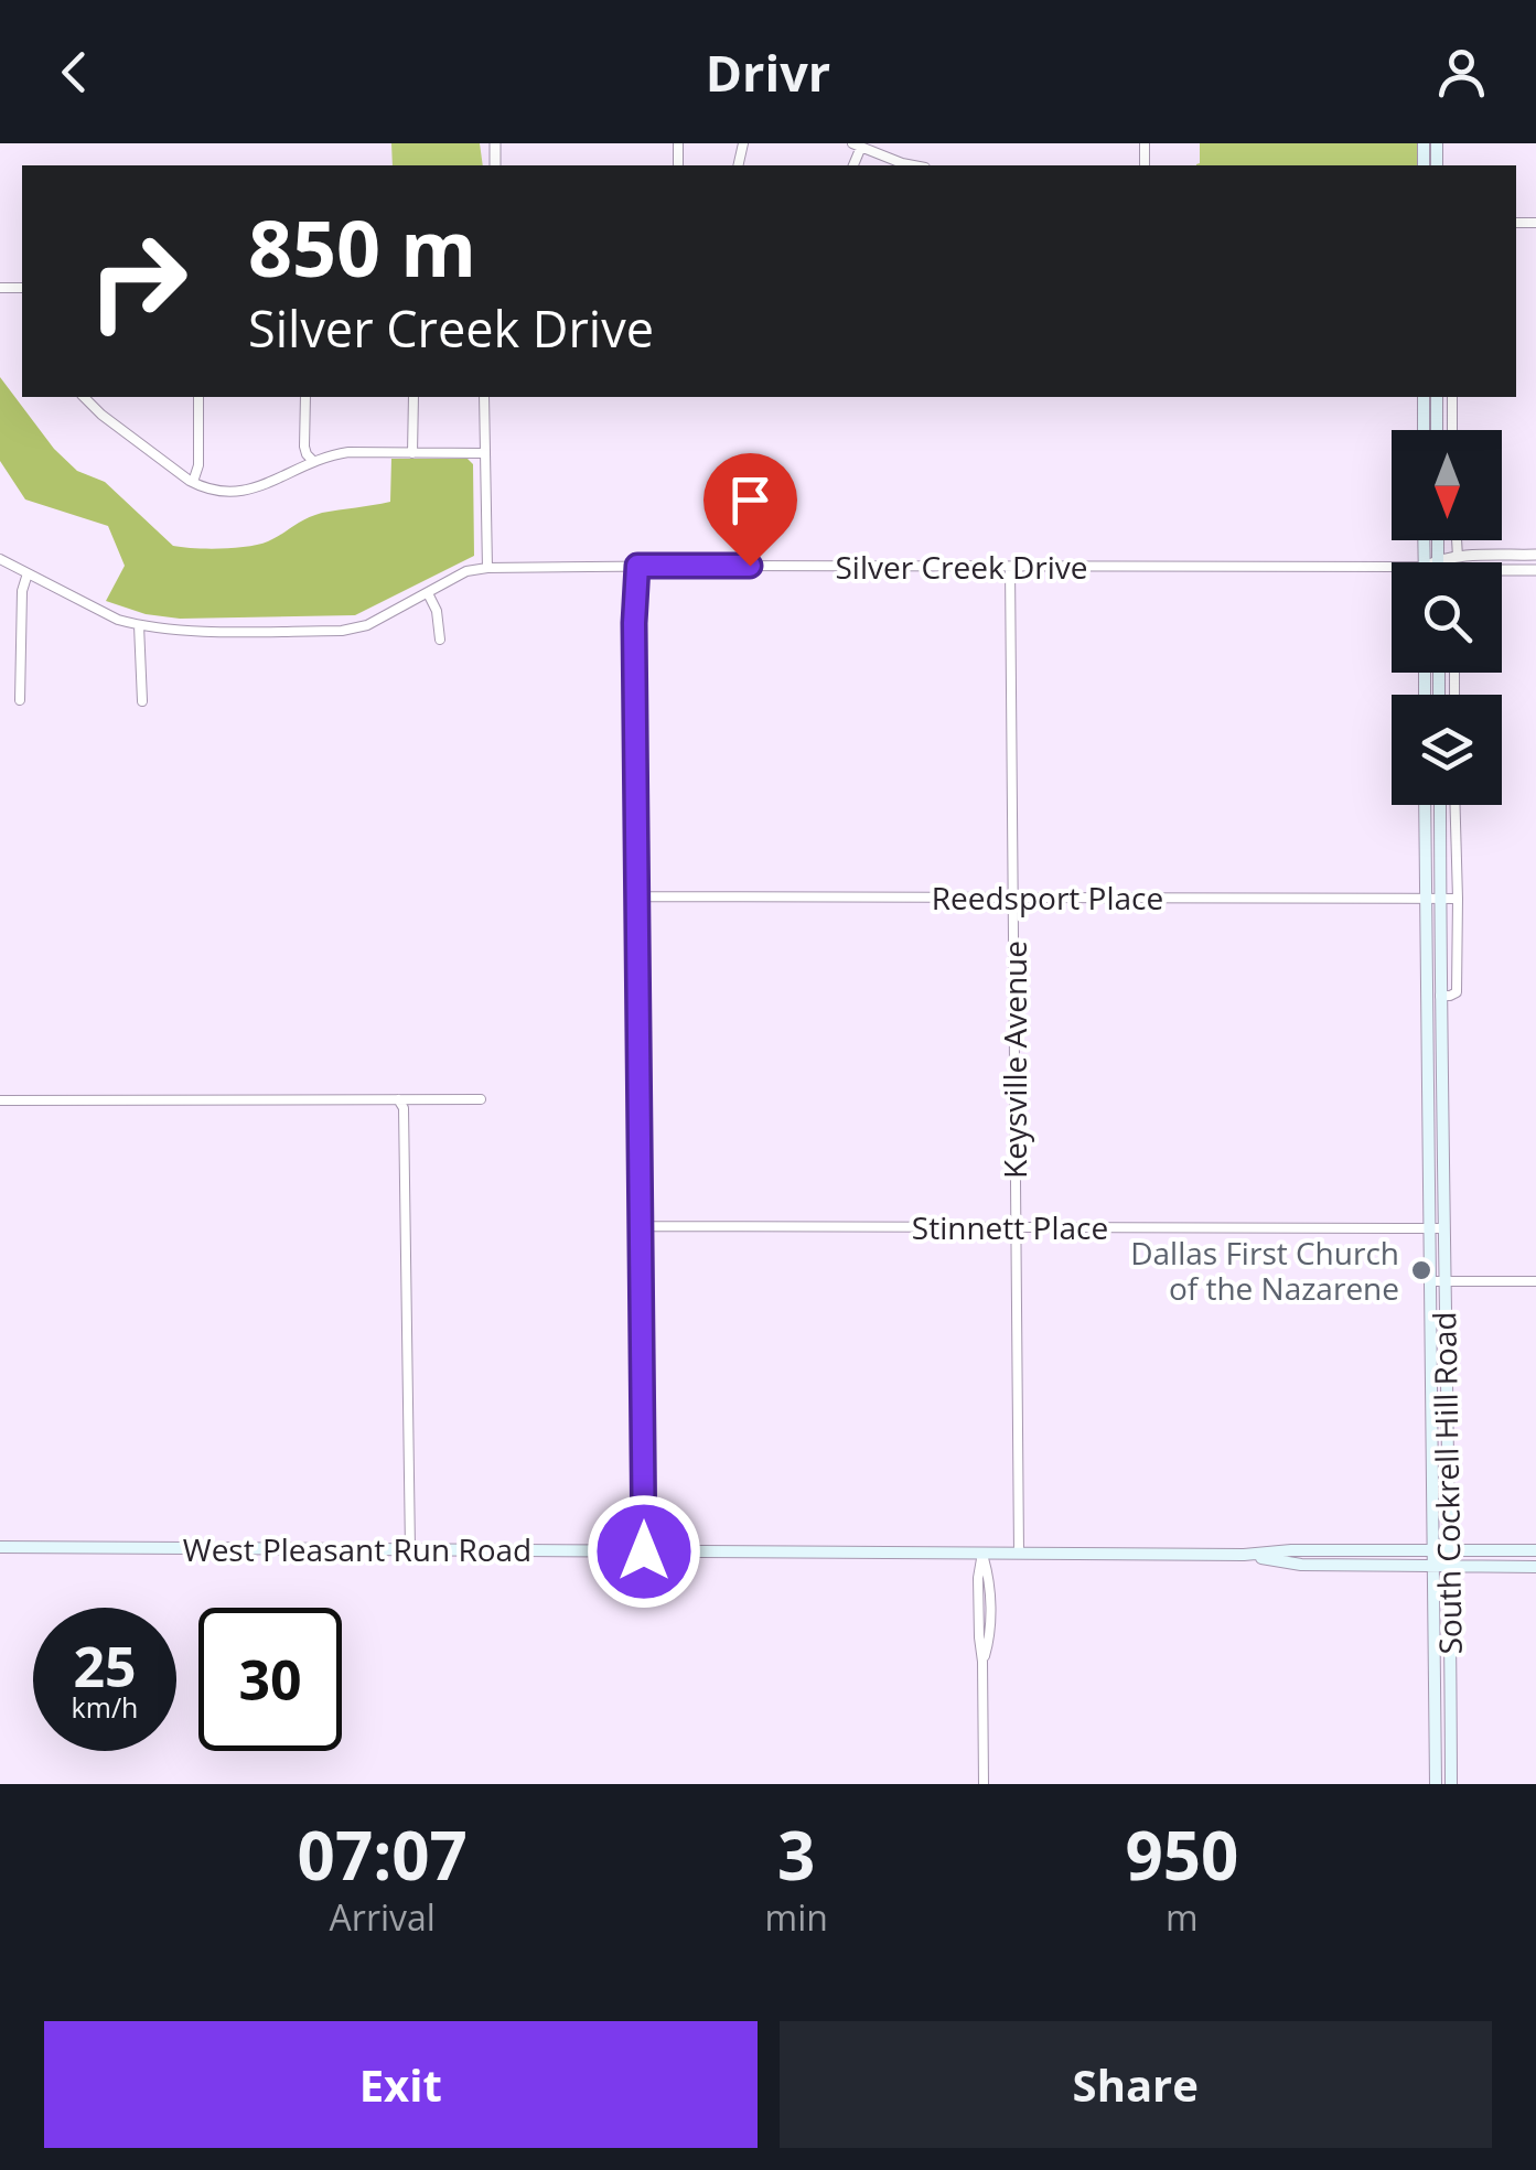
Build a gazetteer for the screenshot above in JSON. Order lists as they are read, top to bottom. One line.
{"streets":{"main road":["South Cockrell Hill Road","West Pleasant Run Road"],"street":["Silver Creek Drive","Reedsport Place","Keysville Avenue","Stinnett Place"]},"crossings":[["Silver Creek Drive","Keysville Avenue"],["Reedsport Place","Keysville Avenue"],["Reedsport Place","South Cockrell Hill Road"],["Keysville Avenue","Stinnett Place"],["Keysville Avenue","West Pleasant Run Road"],["Stinnett Place","South Cockrell Hill Road"],["South Cockrell Hill Road","West Pleasant Run Road"]],"places":["Dallas First Church of the Nazarene"],"north":"bottom","page":{"header":"Drivr","turn":["850 m","Silver Creek Drive"],"speed":"25 km/h","limit":"30","eta":["07:07","Arrival","3","min","950","m"],"buttons":["Exit","Share"]}}
